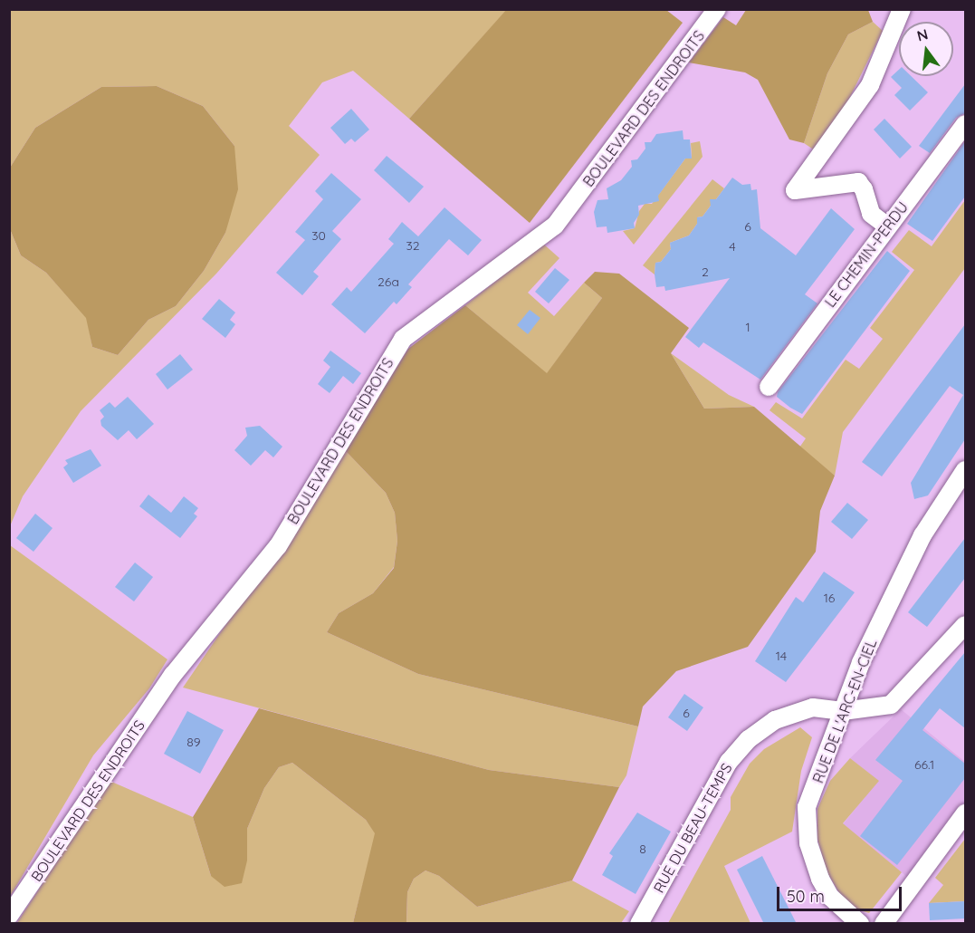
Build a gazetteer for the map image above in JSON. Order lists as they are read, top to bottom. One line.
{"streets":{"street":["BOULEVARD DES ENDROITS","LE CHEMIN-PERDU","RUE DE L'ARC-EN-CIEL","RUE DU BEAU-TEMPS"]},"crossings":[["RUE DE L'ARC-EN-CIEL","RUE DU BEAU-TEMPS"]],"house_numbers":["6","30","32","4","2","26a","1","16","14","6","89","66.1","8"],"scale_bar":"50 m","north":"top"}
